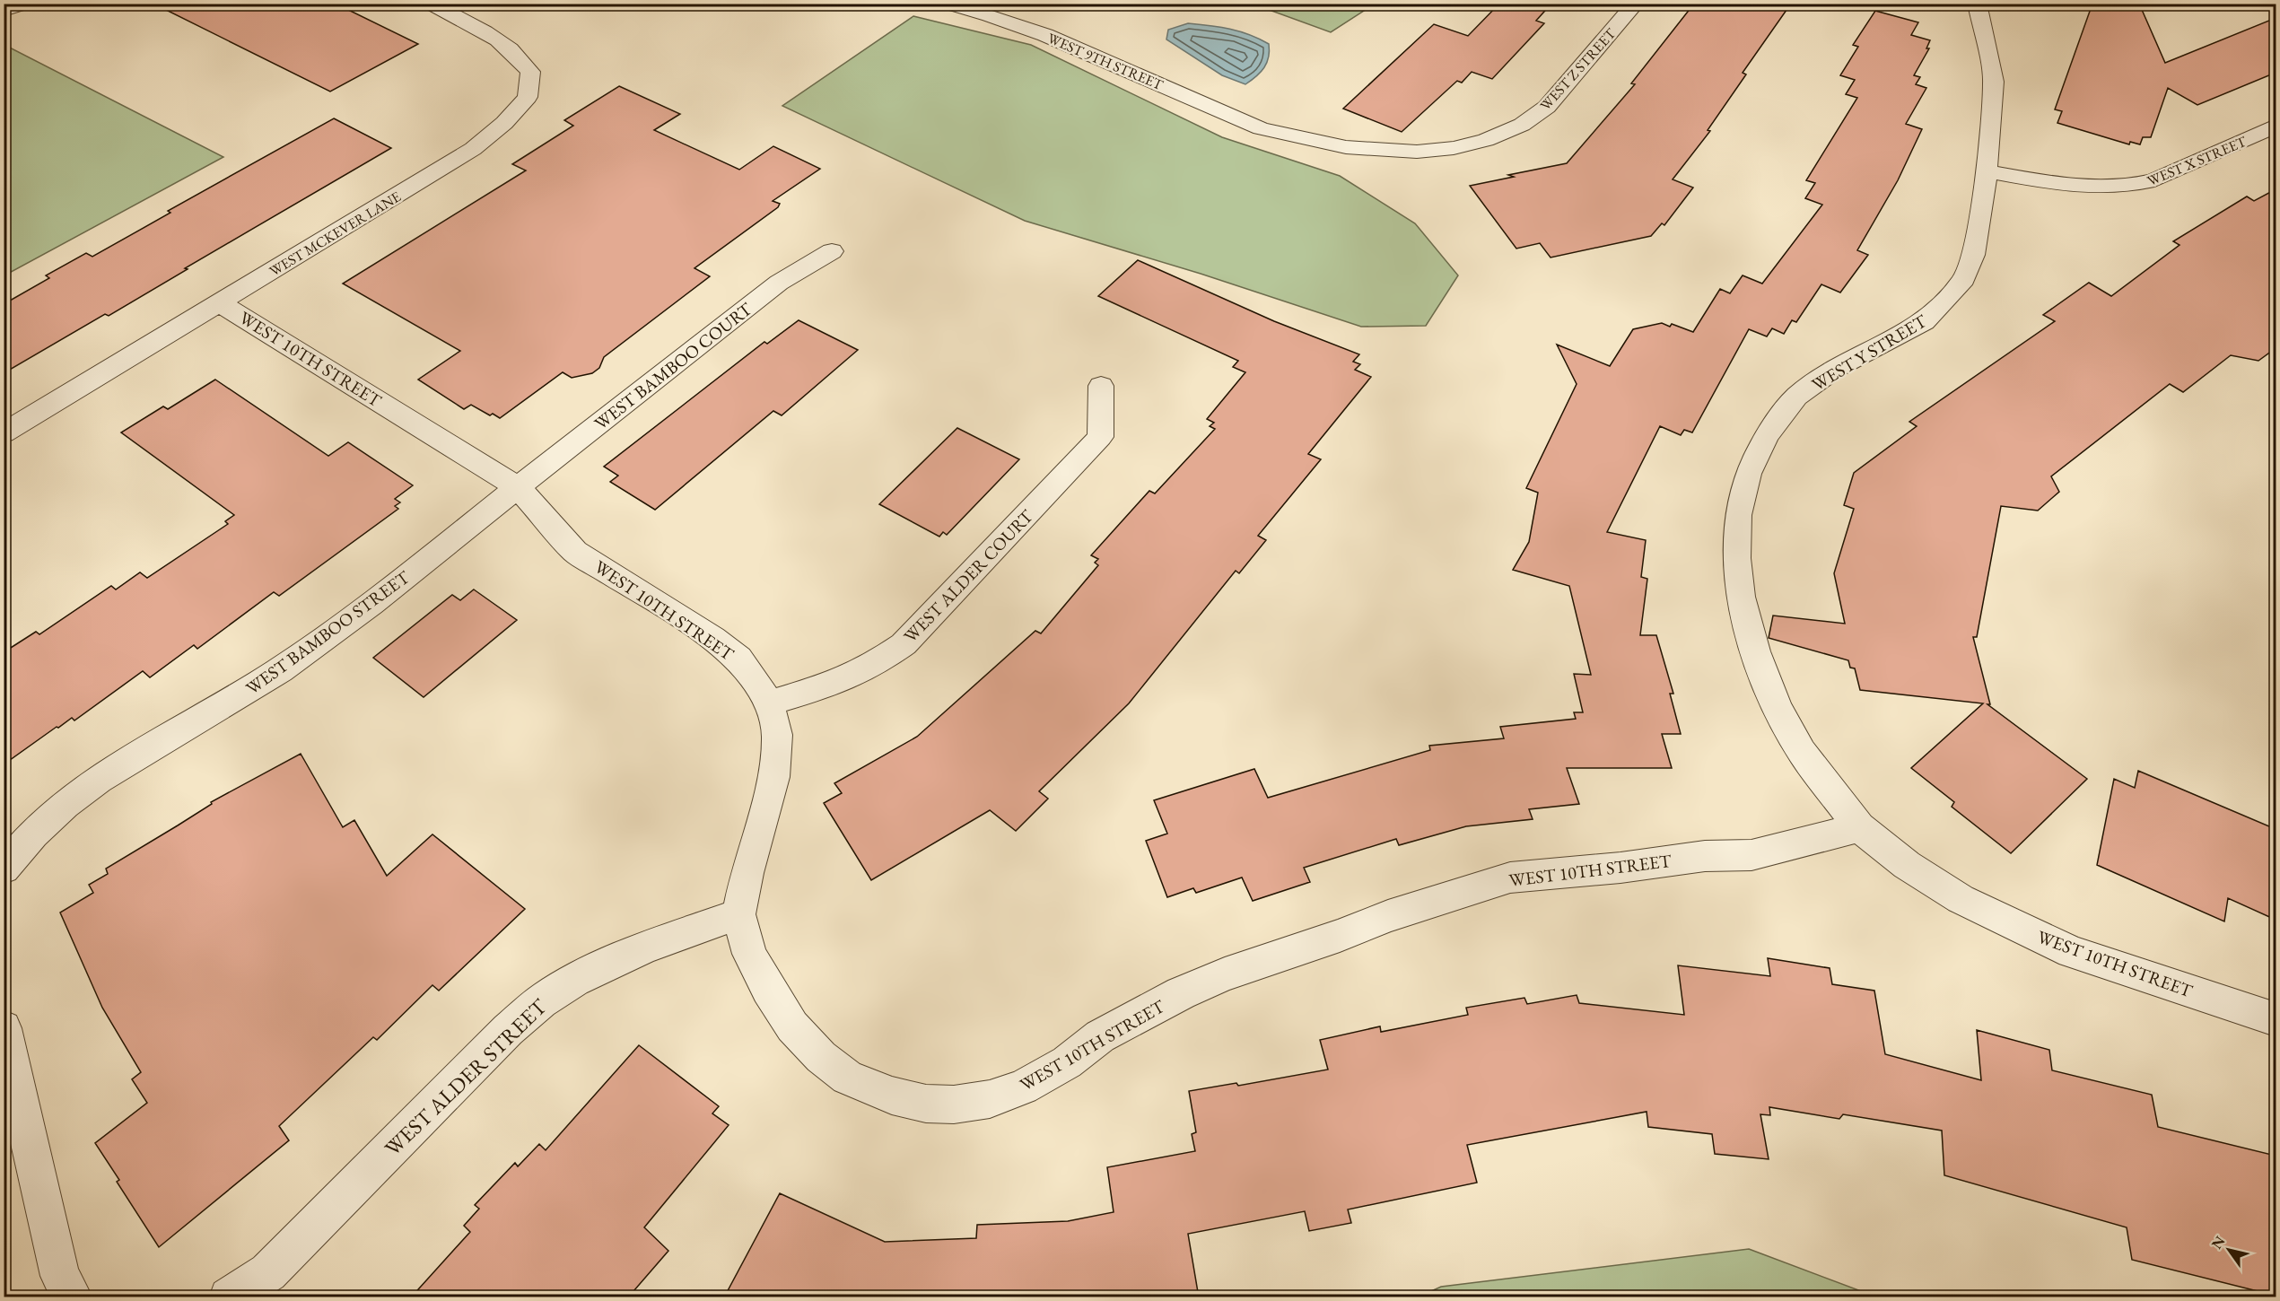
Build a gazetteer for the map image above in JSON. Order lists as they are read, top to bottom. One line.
{"streets":{"street":["WEST 9TH STREET","WEST Z STREET","WEST X STREET","WEST MCKEVER LANE","WEST Y STREET","WEST 10TH STREET","WEST BAMBOO COURT","WEST ALDER COURT","WEST BAMBOO STREET","WEST ALDER STREET"]},"crossings":[["WEST 9TH STREET","WEST Z STREET"],["WEST X STREET","WEST Y STREET"],["WEST MCKEVER LANE","WEST 10TH STREET"],["WEST Y STREET","WEST 10TH STREET"],["WEST 10TH STREET","WEST BAMBOO COURT"],["WEST 10TH STREET","WEST ALDER COURT"],["WEST 10TH STREET","WEST BAMBOO STREET"],["WEST 10TH STREET","WEST ALDER STREET"],["WEST BAMBOO COURT","WEST BAMBOO STREET"]],"north":"top left"}
